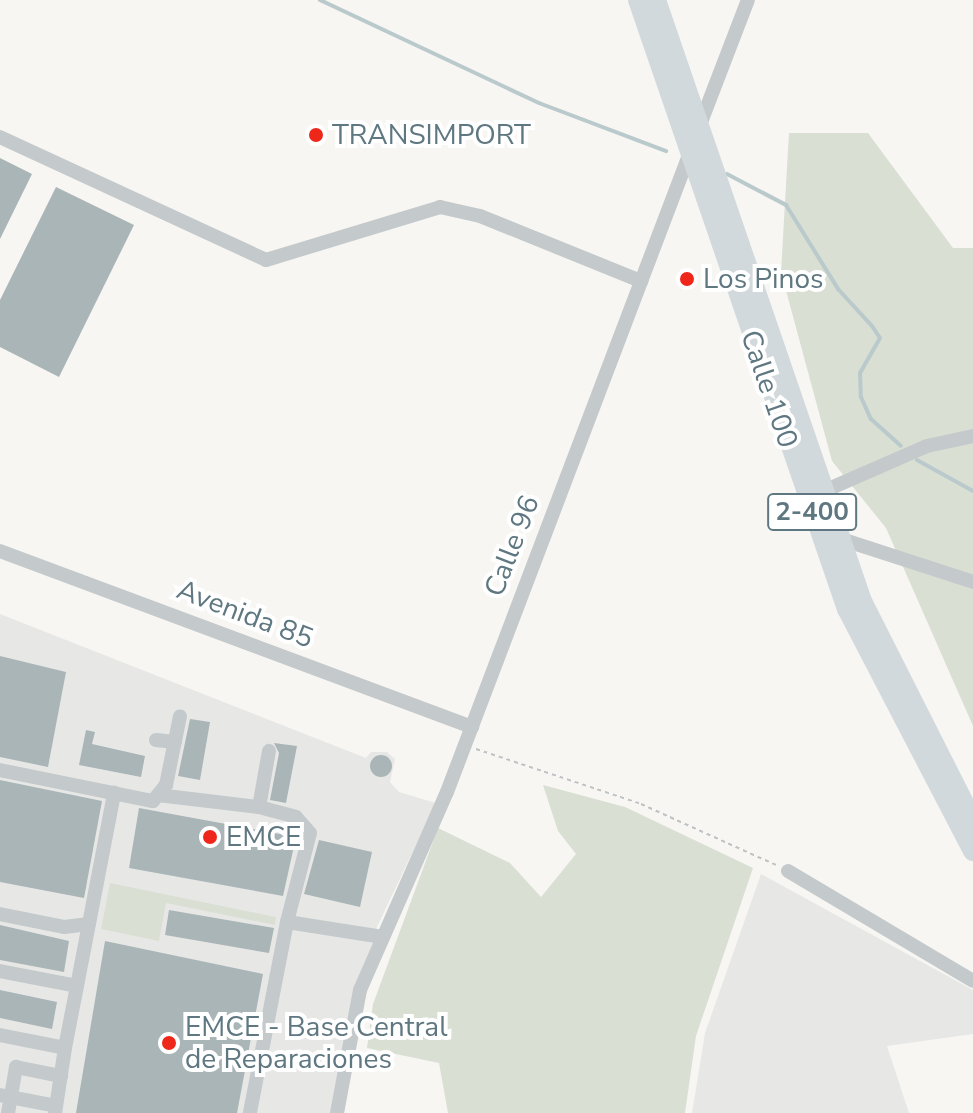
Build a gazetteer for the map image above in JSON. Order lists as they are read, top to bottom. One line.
{"streets":{"highway":["Calle 100","2-400"],"street":["Calle 96","Avenida 85"]},"crossings":[["Calle 100","Calle 96"],["Calle 96","Avenida 85"]],"places":["TRANSIMPORT","Los Pinos","EMCE","EMCE - Base Central de Reparaciones"]}
